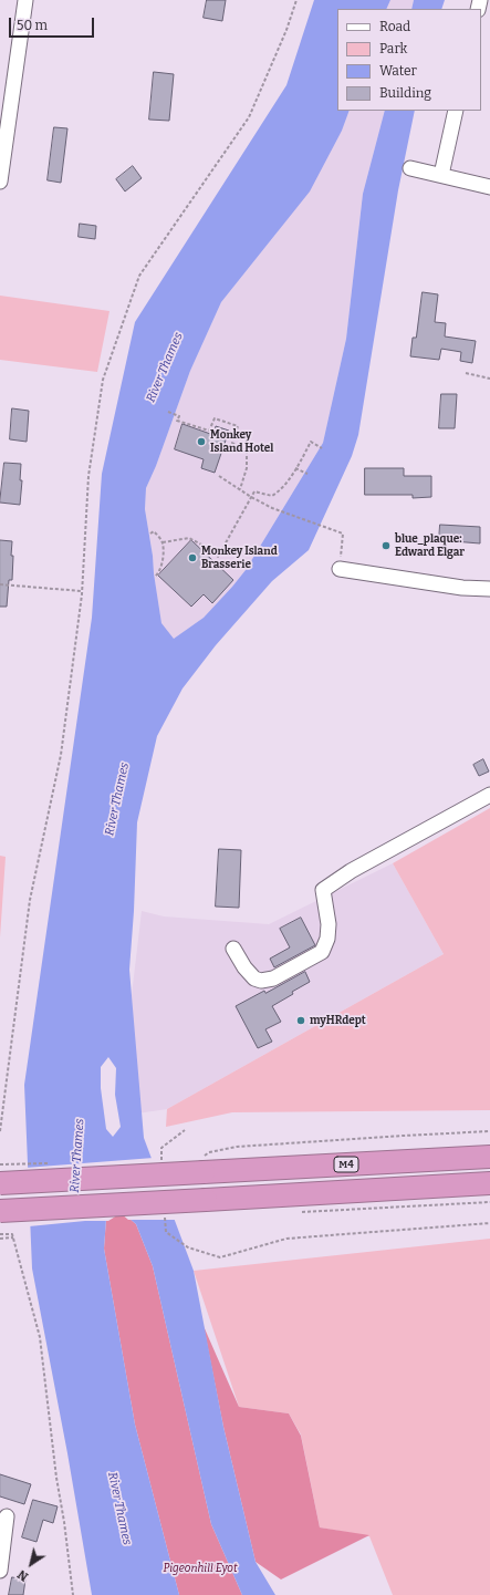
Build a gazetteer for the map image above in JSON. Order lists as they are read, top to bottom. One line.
{"streets":{"highway":["M4"]},"water":["River Thames"],"parks":["Pigeonhill Eyot"],"places":["Monkey Island Hotel","blue_plaque: Edward Elgar","Monkey Island Brasserie","myHRdept"],"legend":["Road","Park","Water","Building"],"scale_bar":"50 m","north":"bottom left"}
